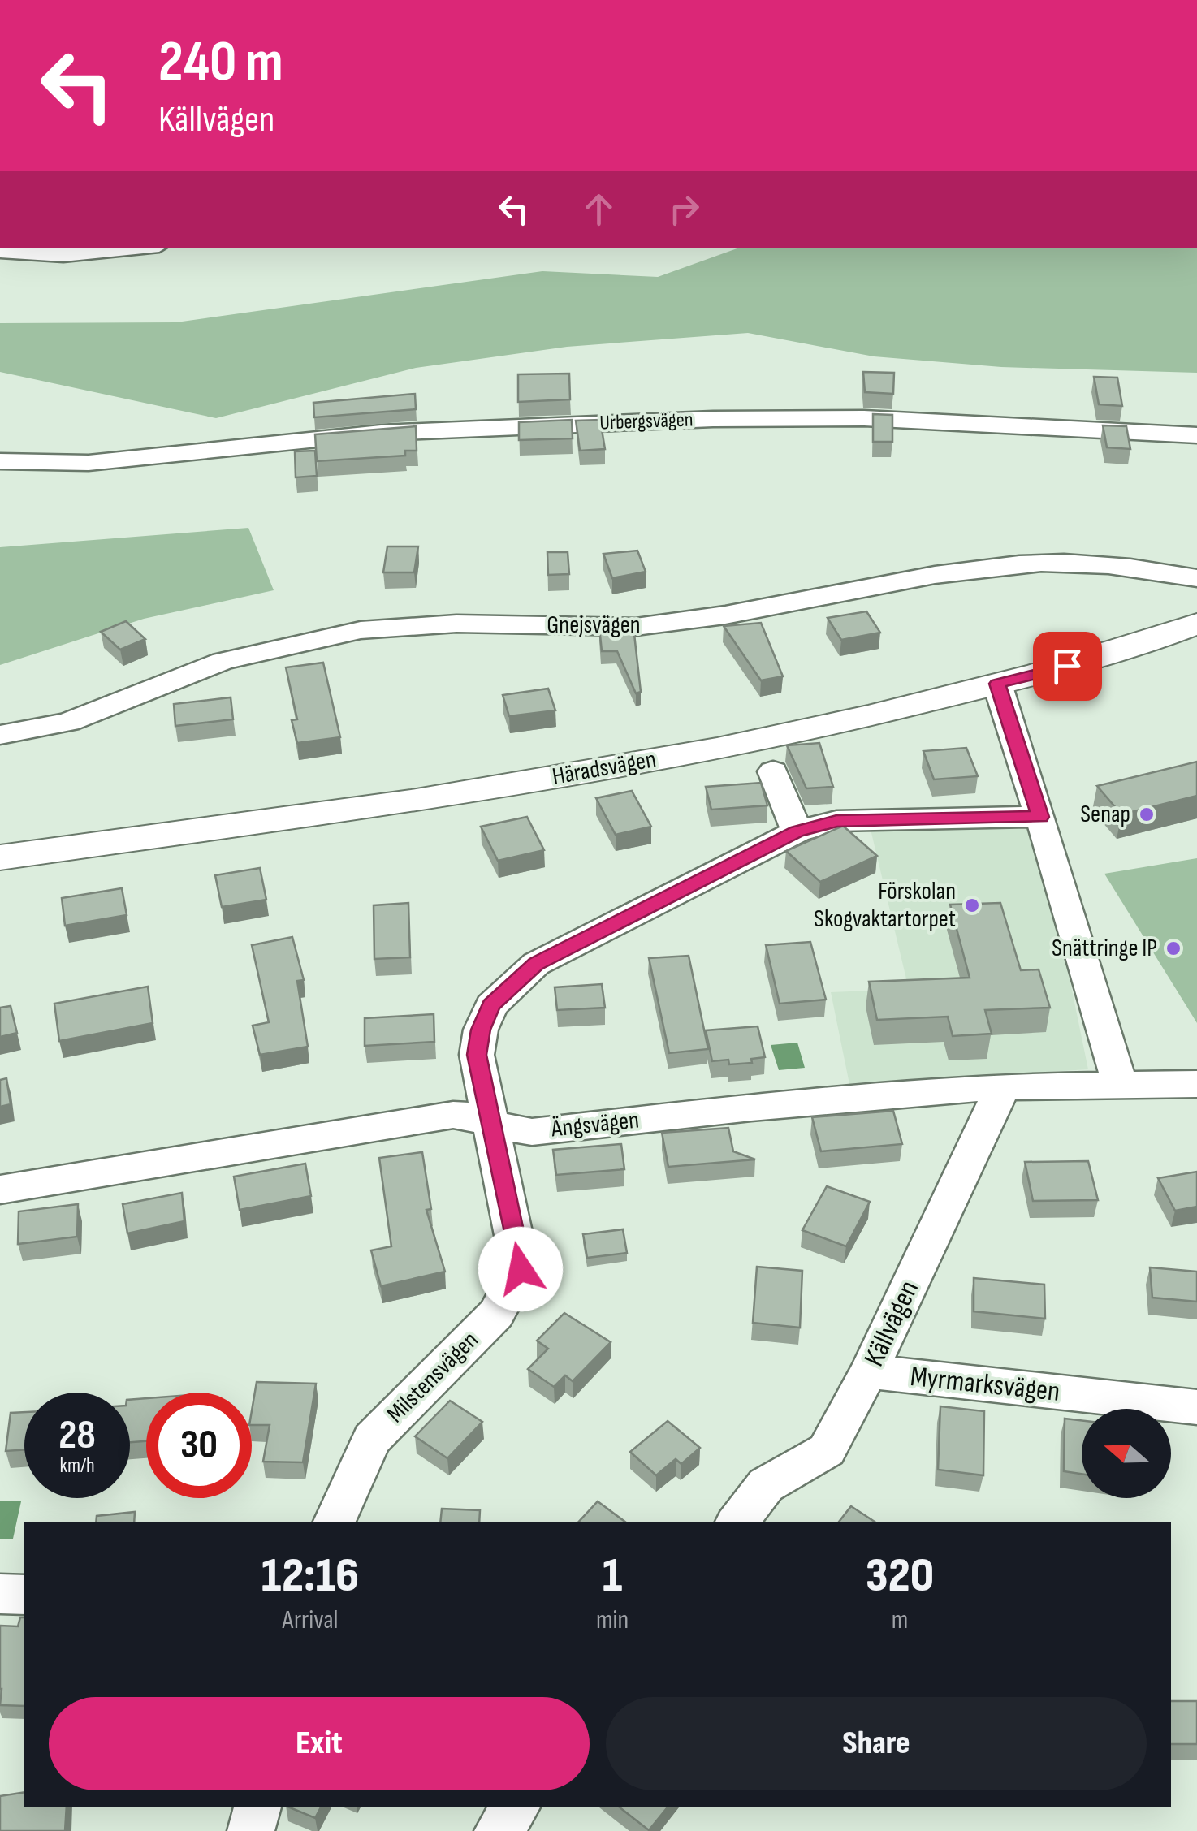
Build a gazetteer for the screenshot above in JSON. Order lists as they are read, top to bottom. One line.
{"streets":{"street":["Urbergsvägen","Gnejsvägen","Häradsvägen","Ängsvägen","Källvägen","Milstensvägen","Myrmarksvägen"]},"crossings":[["Ängsvägen","Källvägen"],["Ängsvägen","Milstensvägen"],["Källvägen","Myrmarksvägen"]],"places":["Senap","Förskolan Skogvaktartorpet","Snättringe IP"],"north":"left","page":{"turn":["240 m","Källvägen"],"speed":"28 km/h","limit":"30","eta":["12:16","Arrival","1","min","320","m"],"buttons":["Exit","Share"]}}
